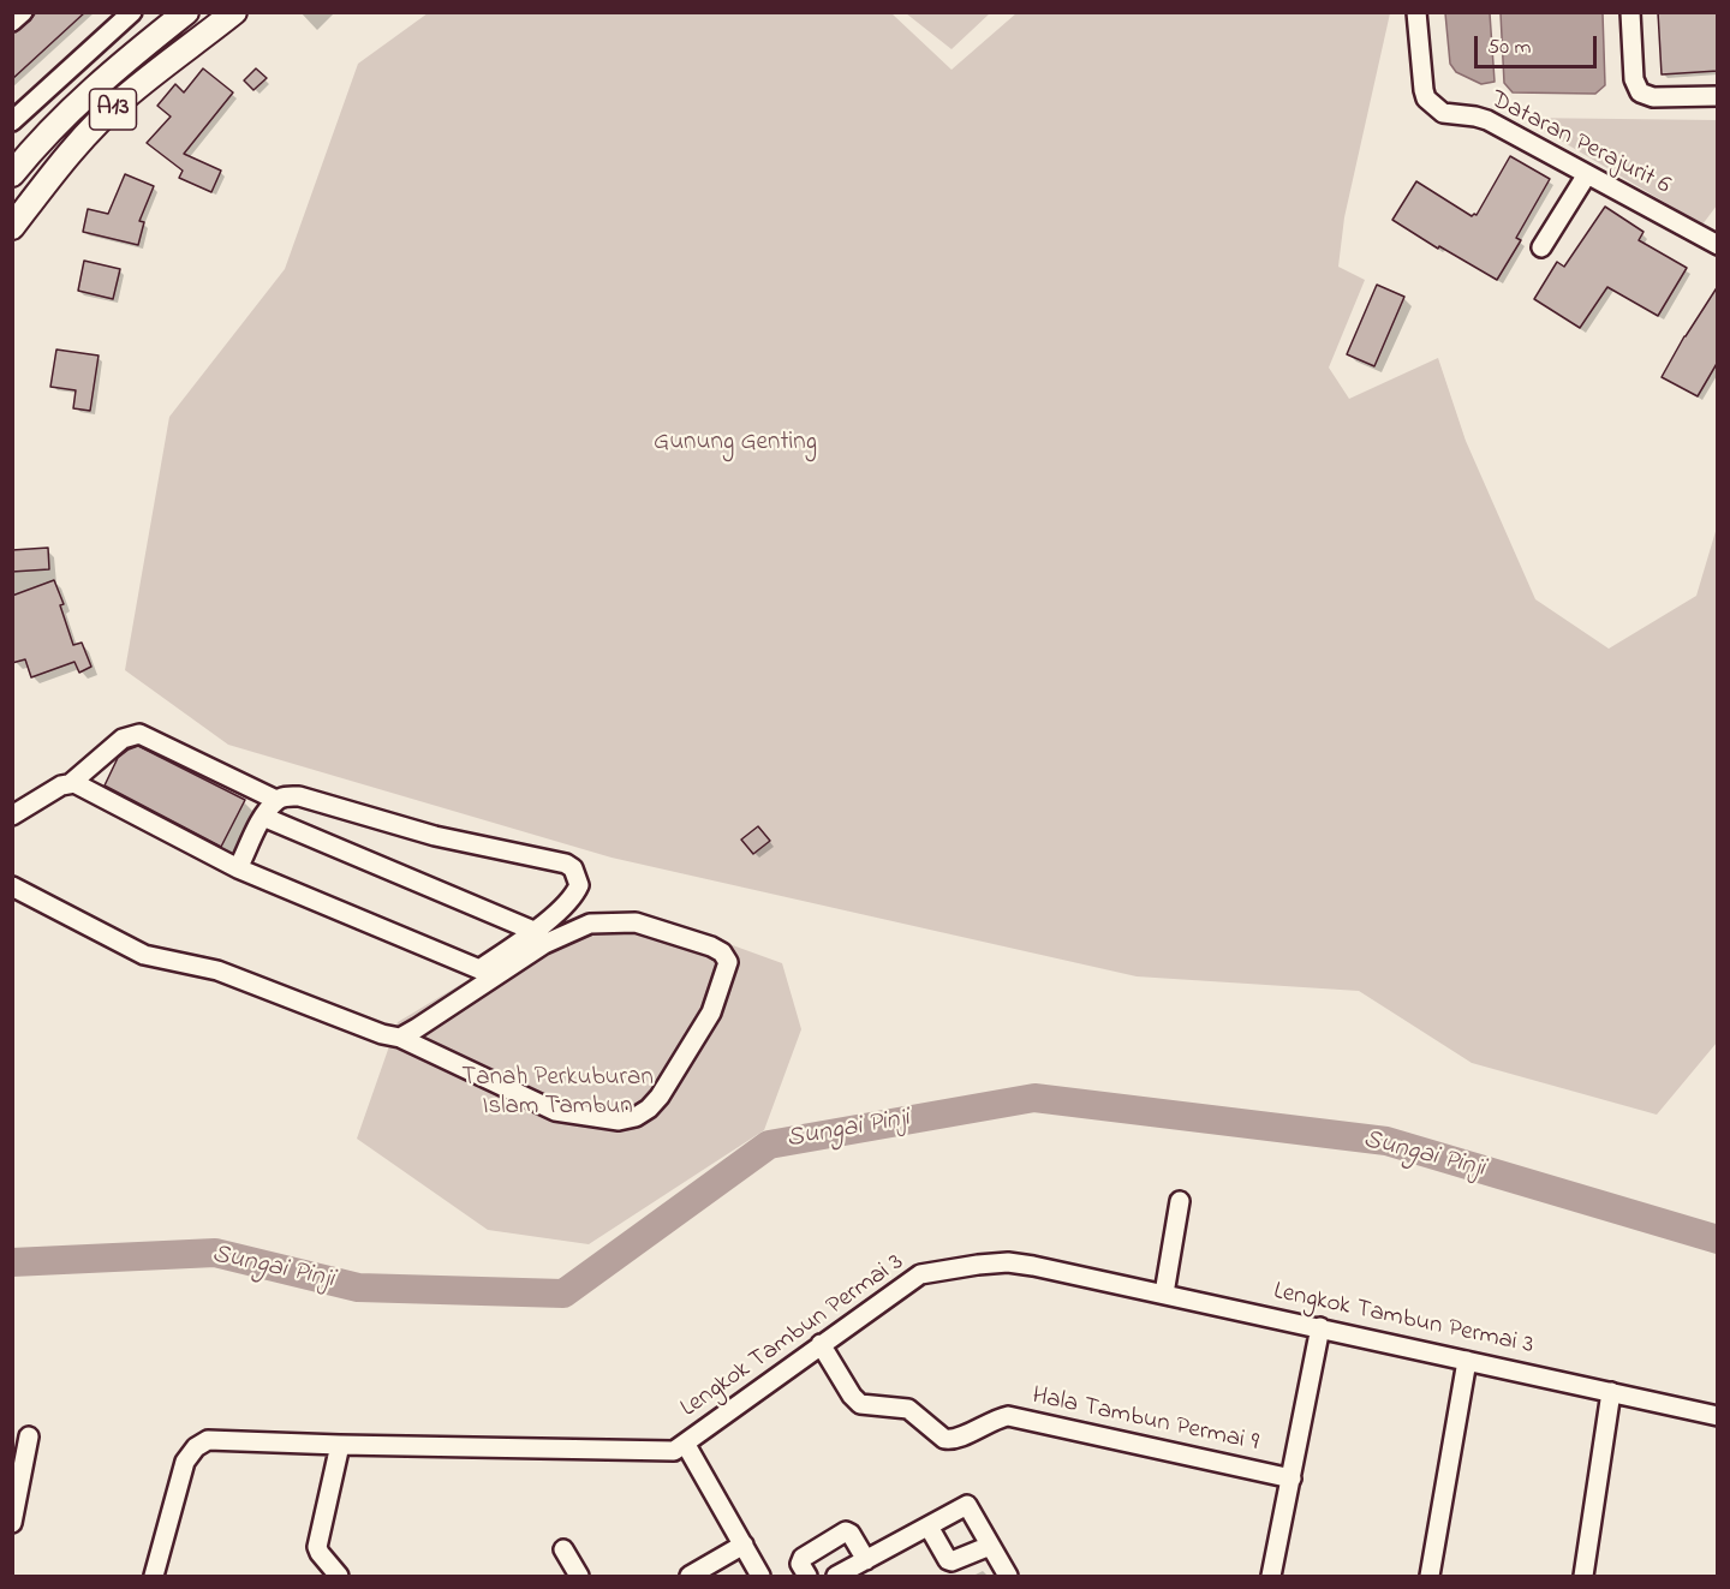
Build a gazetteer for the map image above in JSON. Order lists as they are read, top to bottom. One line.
{"streets":{"main road":["A13"],"street":["Dataran Perajurit 6","Lengkok Tambun Permai 3","Hala Tambun Permai 9"]},"crossings":[["Lengkok Tambun Permai 3","Hala Tambun Permai 9"]],"water":["Sungai Pinji"],"parks":["Gunung Genting","Tanah Perkuburan Islam Tambun"],"scale_bar":"50 m"}
